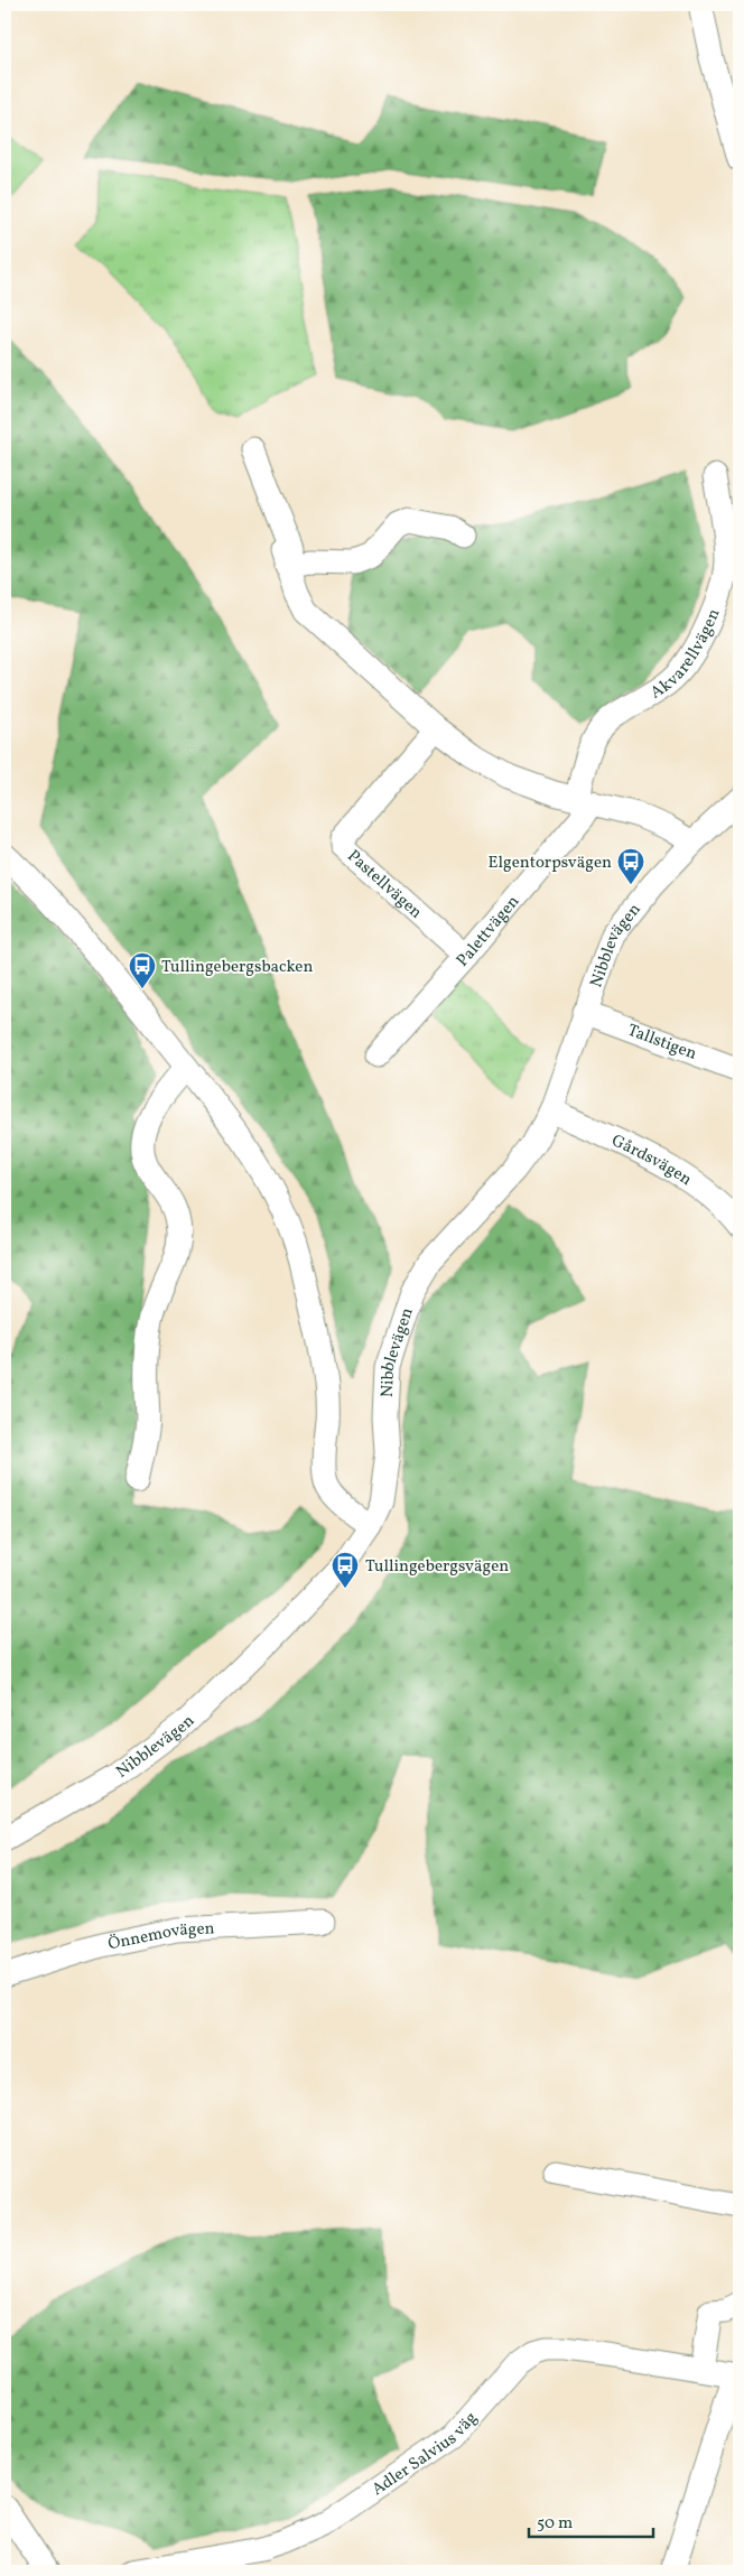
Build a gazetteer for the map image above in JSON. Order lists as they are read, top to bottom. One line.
{"streets":{"street":["Akvarellvägen","Pastellvägen","Palettvägen","Nibblevägen","Tallstigen","Gårdsvägen","Önnemovägen","Adler Salvius väg"]},"crossings":[["Akvarellvägen","Palettvägen"],["Pastellvägen","Palettvägen"],["Nibblevägen","Tallstigen"],["Nibblevägen","Gårdsvägen"]],"places":{"bus stop":["Elgentorpsvägen","Tullingebergsbacken","Tullingebergsvägen"]},"scale_bar":"50 m"}
